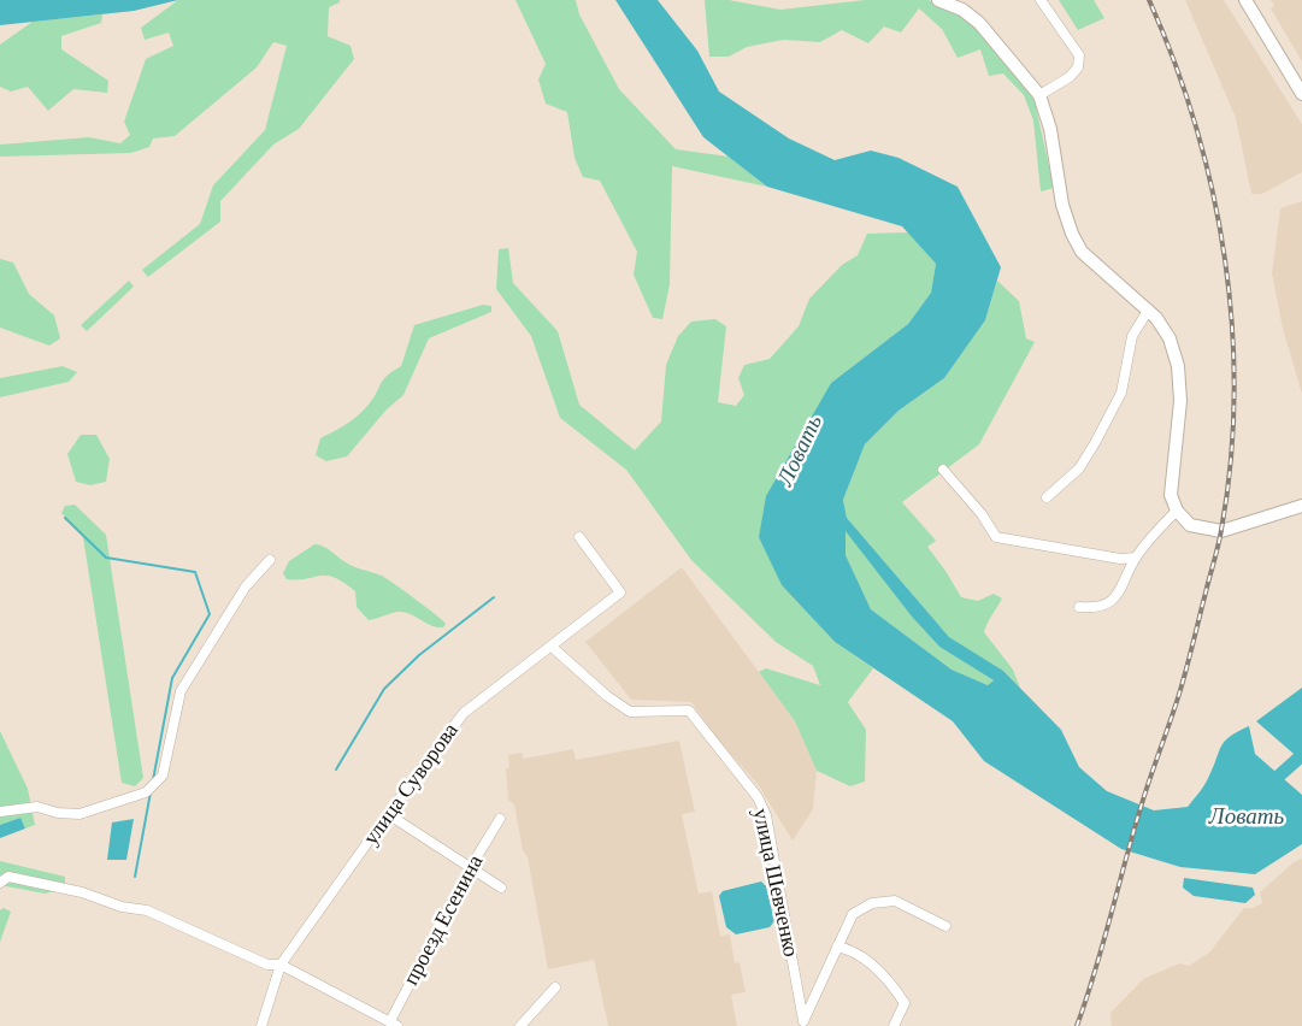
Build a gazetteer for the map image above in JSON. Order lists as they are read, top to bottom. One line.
{"streets":{"street":["улица Суворова","улица Шевченко","проезд Есенина"]},"crossings":[["улица Суворова","улица Шевченко"]],"water":["Ловать"]}
